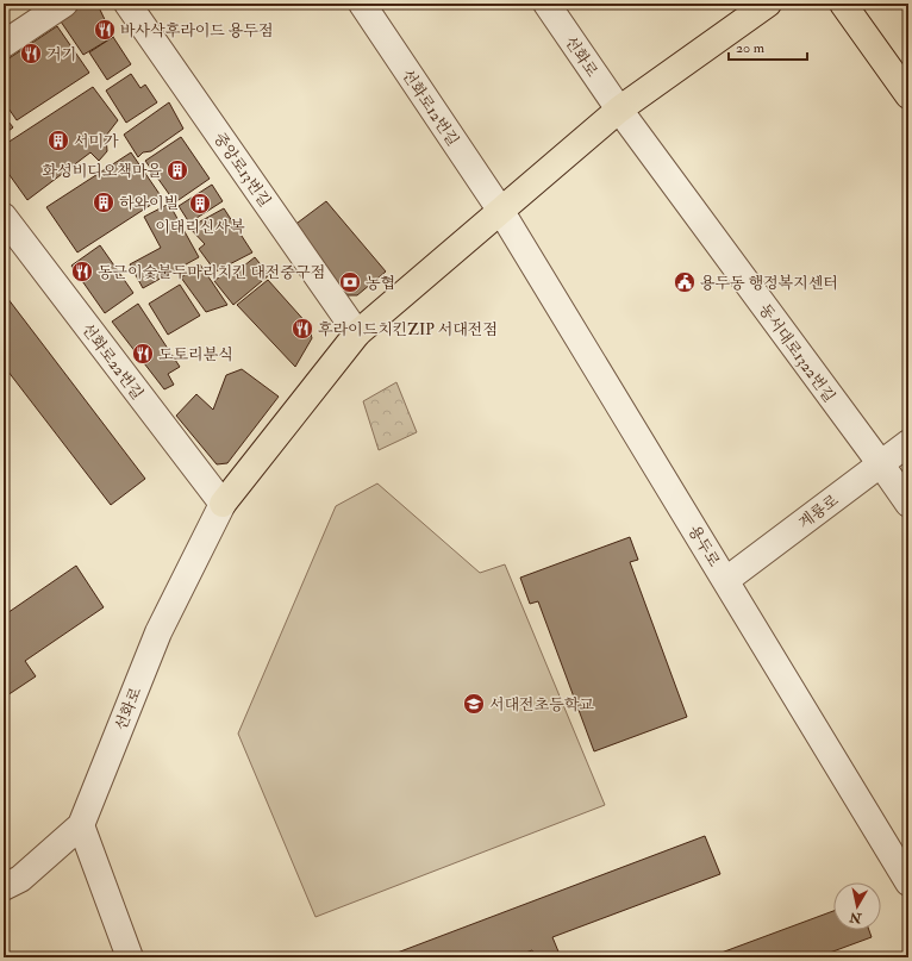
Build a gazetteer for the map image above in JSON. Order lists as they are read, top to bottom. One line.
{"streets":{"street":["선화로","선화로12번길","중앙로13번길","동서대로1322번길","선화로22번길","계룡로","용두로"]},"crossings":[["선화로","동서대로1322번길"],["선화로","선화로22번길"],["선화로12번길","용두로"],["동서대로1322번길","계룡로"],["계룡로","용두로"]],"places":{"restaurant":["바사삭후라이드 용두점","거기","동근이숯불두마리치킨 대전중구점","후라이드치킨ZIP 서대전점","도토리분식"],"building":["서미가","화성비디오책마을","하와이빌","이태리신사복"],"bank":["농협"],"public building":["용두동 행정복지센터"],"school or university":["서대전초등학교"]},"scale_bar":"20 m","north":"bottom"}
